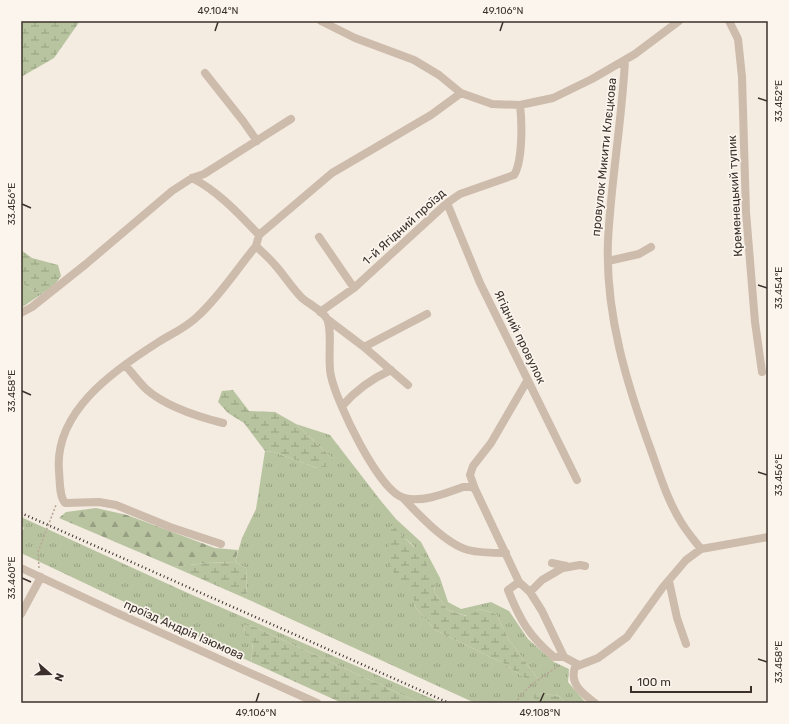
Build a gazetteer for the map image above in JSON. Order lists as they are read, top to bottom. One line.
{"streets":{"street":["провулок Микити Клєцкова","Кременецький тупик","1-й Ягідний проїзд","Ягідний провулок","проїзд Андрія Ізюмова"]},"crossings":[["1-й Ягідний проїзд","Ягідний провулок"]],"scale_bar":"100 m","north":"right","coordinates":["49.104°N","49.106°N","33.452°E","33.456°E","33.454°E","33.458°E","33.460°E","49.108°N"]}
